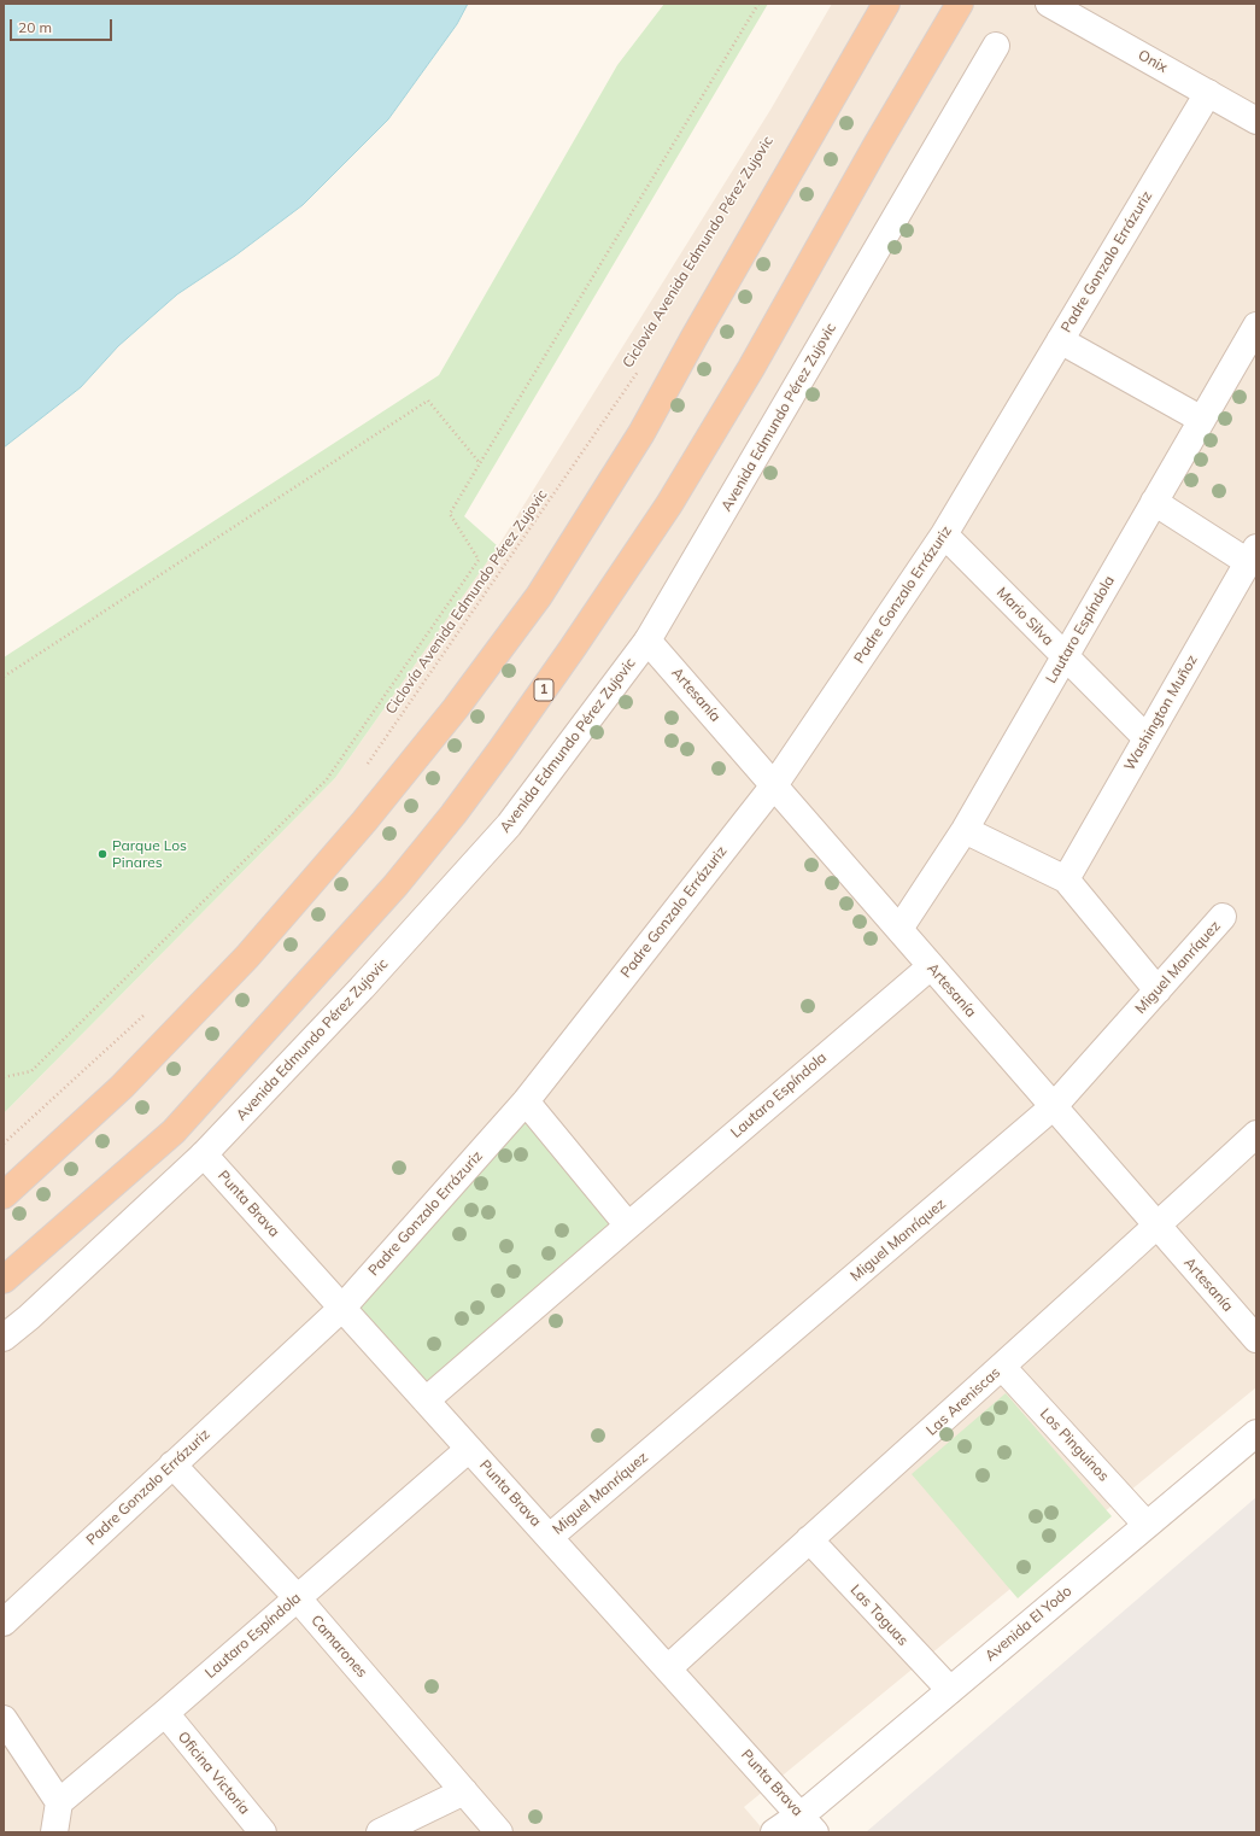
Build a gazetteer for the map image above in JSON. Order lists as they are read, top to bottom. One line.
{"streets":{"highway":["1"],"street":["Onix","Padre Gonzalo Errázuriz","Avenida Edmundo Pérez Zujovic","Mario Silva","Lautaro Espíndola","Artesanía","Washington Muñoz","Miguel Manríquez","Punta Brava","Las Areniscas","Los Pinguinos","Las Taguas","Avenida El Yodo","Camarones","Oficina Victoria"],"path":["Ciclovía Avenida Edmundo Pérez Zujovic"]},"crossings":[["Onix","Padre Gonzalo Errázuriz"],["Padre Gonzalo Errázuriz","Mario Silva"],["Padre Gonzalo Errázuriz","Artesanía"],["Padre Gonzalo Errázuriz","Punta Brava"],["Padre Gonzalo Errázuriz","Camarones"],["Avenida Edmundo Pérez Zujovic","Artesanía"],["Avenida Edmundo Pérez Zujovic","Punta Brava"],["Mario Silva","Lautaro Espíndola"],["Mario Silva","Washington Muñoz"],["Lautaro Espíndola","Artesanía"],["Lautaro Espíndola","Punta Brava"],["Lautaro Espíndola","Camarones"],["Lautaro Espíndola","Oficina Victoria"],["Artesanía","Miguel Manríquez"],["Artesanía","Las Areniscas"],["Miguel Manríquez","Punta Brava"],["Punta Brava","Las Areniscas"],["Punta Brava","Avenida El Yodo"],["Las Areniscas","Los Pinguinos"],["Las Areniscas","Las Taguas"],["Los Pinguinos","Avenida El Yodo"],["Las Taguas","Avenida El Yodo"]],"places":["Parque Los Pinares"],"scale_bar":"20 m"}
